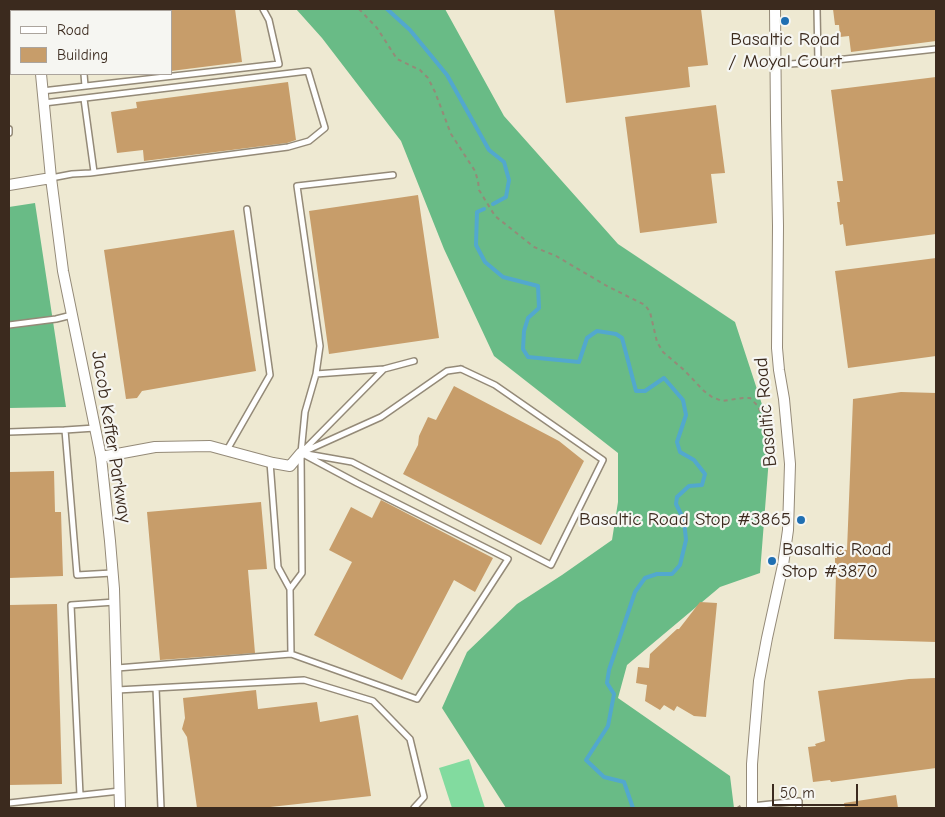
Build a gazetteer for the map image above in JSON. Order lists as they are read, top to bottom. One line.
{"streets":{"street":["Basaltic Road","Jacob Keffer Parkway"]},"places":["Basaltic Road / Moyal Court","Basaltic Road Stop #3865","Basaltic Road Stop #3870"],"legend":["Road","Building"],"scale_bar":"50 m"}
